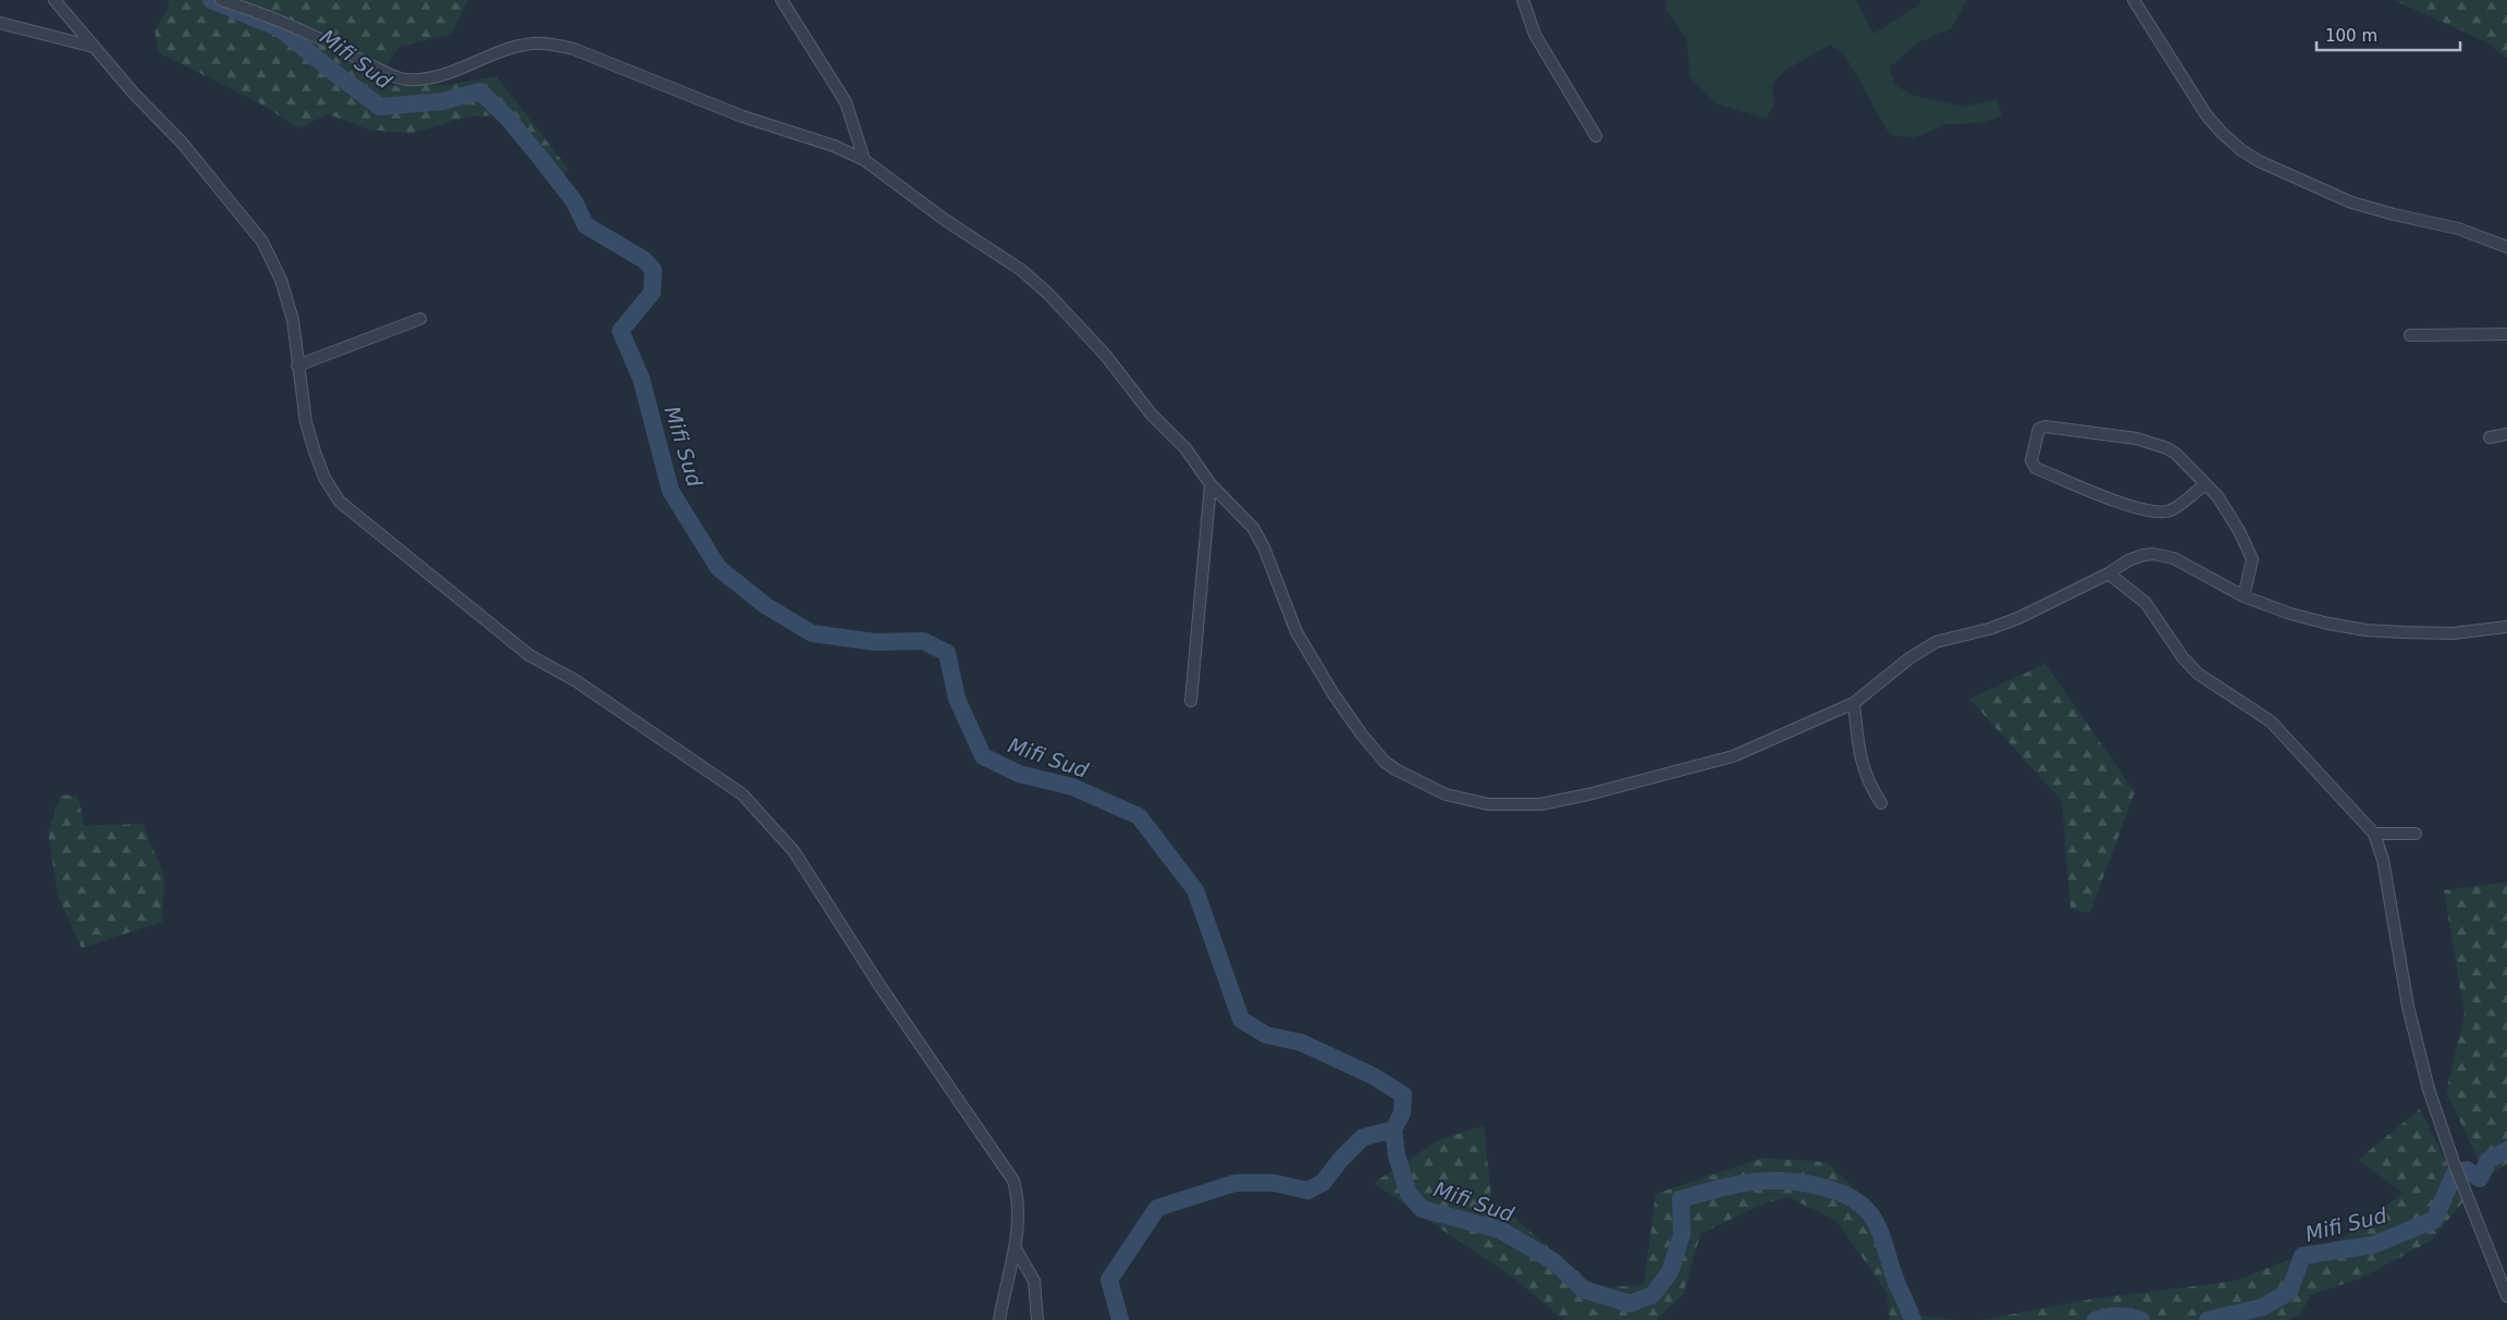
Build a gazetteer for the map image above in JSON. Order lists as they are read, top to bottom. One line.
{"water":["Mifi Sud"],"scale_bar":"100 m"}
